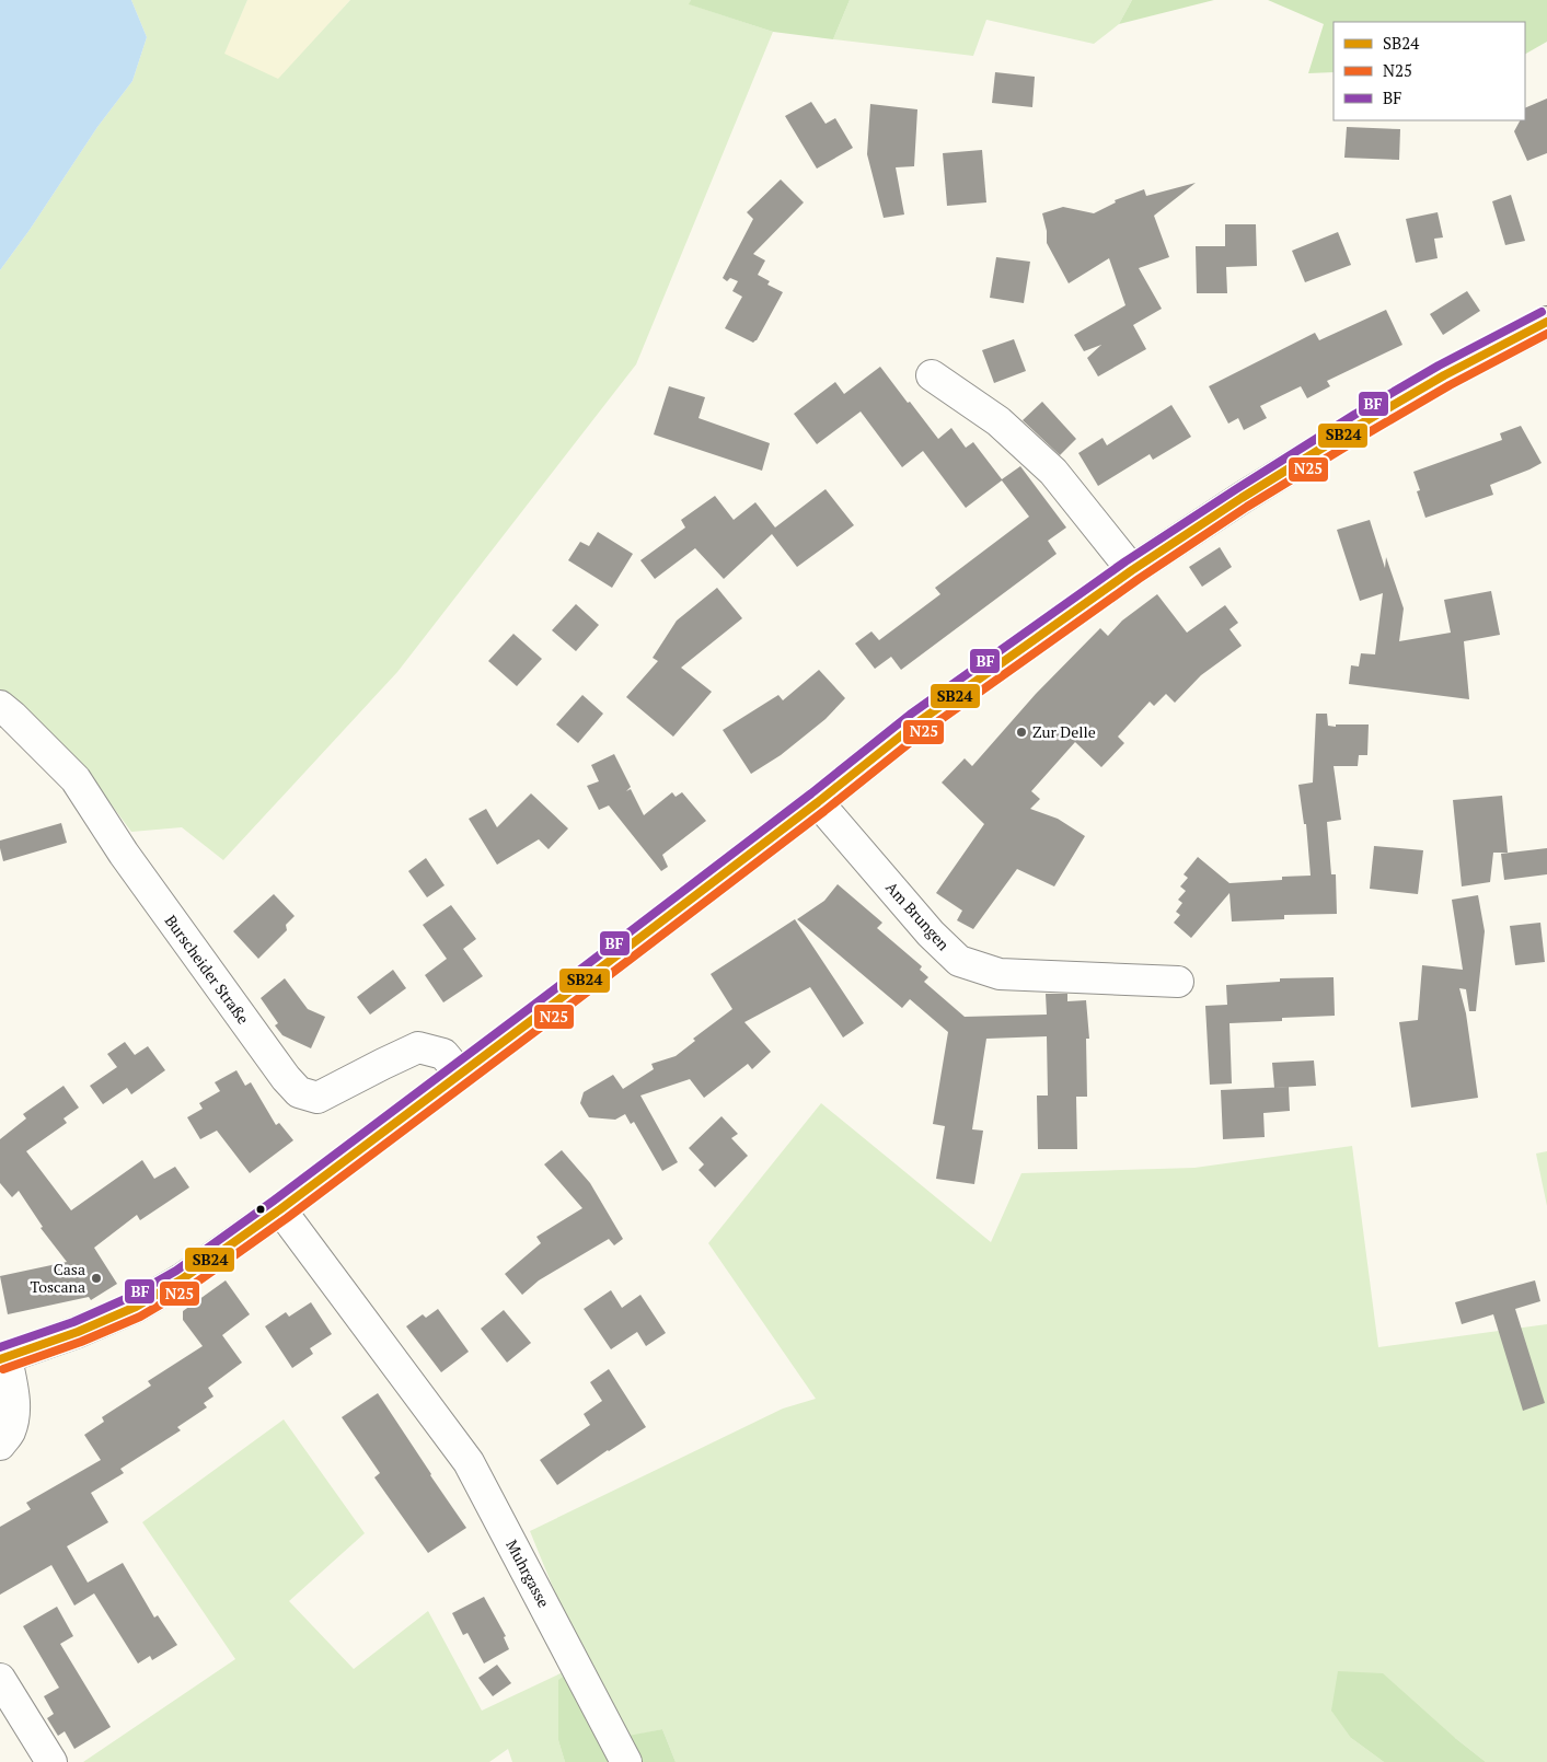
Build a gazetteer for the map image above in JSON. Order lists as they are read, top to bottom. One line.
{"streets":{"street":["Am Brungen","Burscheider Straße","Muhrgasse"]},"places":["Zur Delle","Casa Toscana"],"lines":["transit line BF","transit line SB24","transit line N25"],"legend":["SB24","N25","BF"]}
